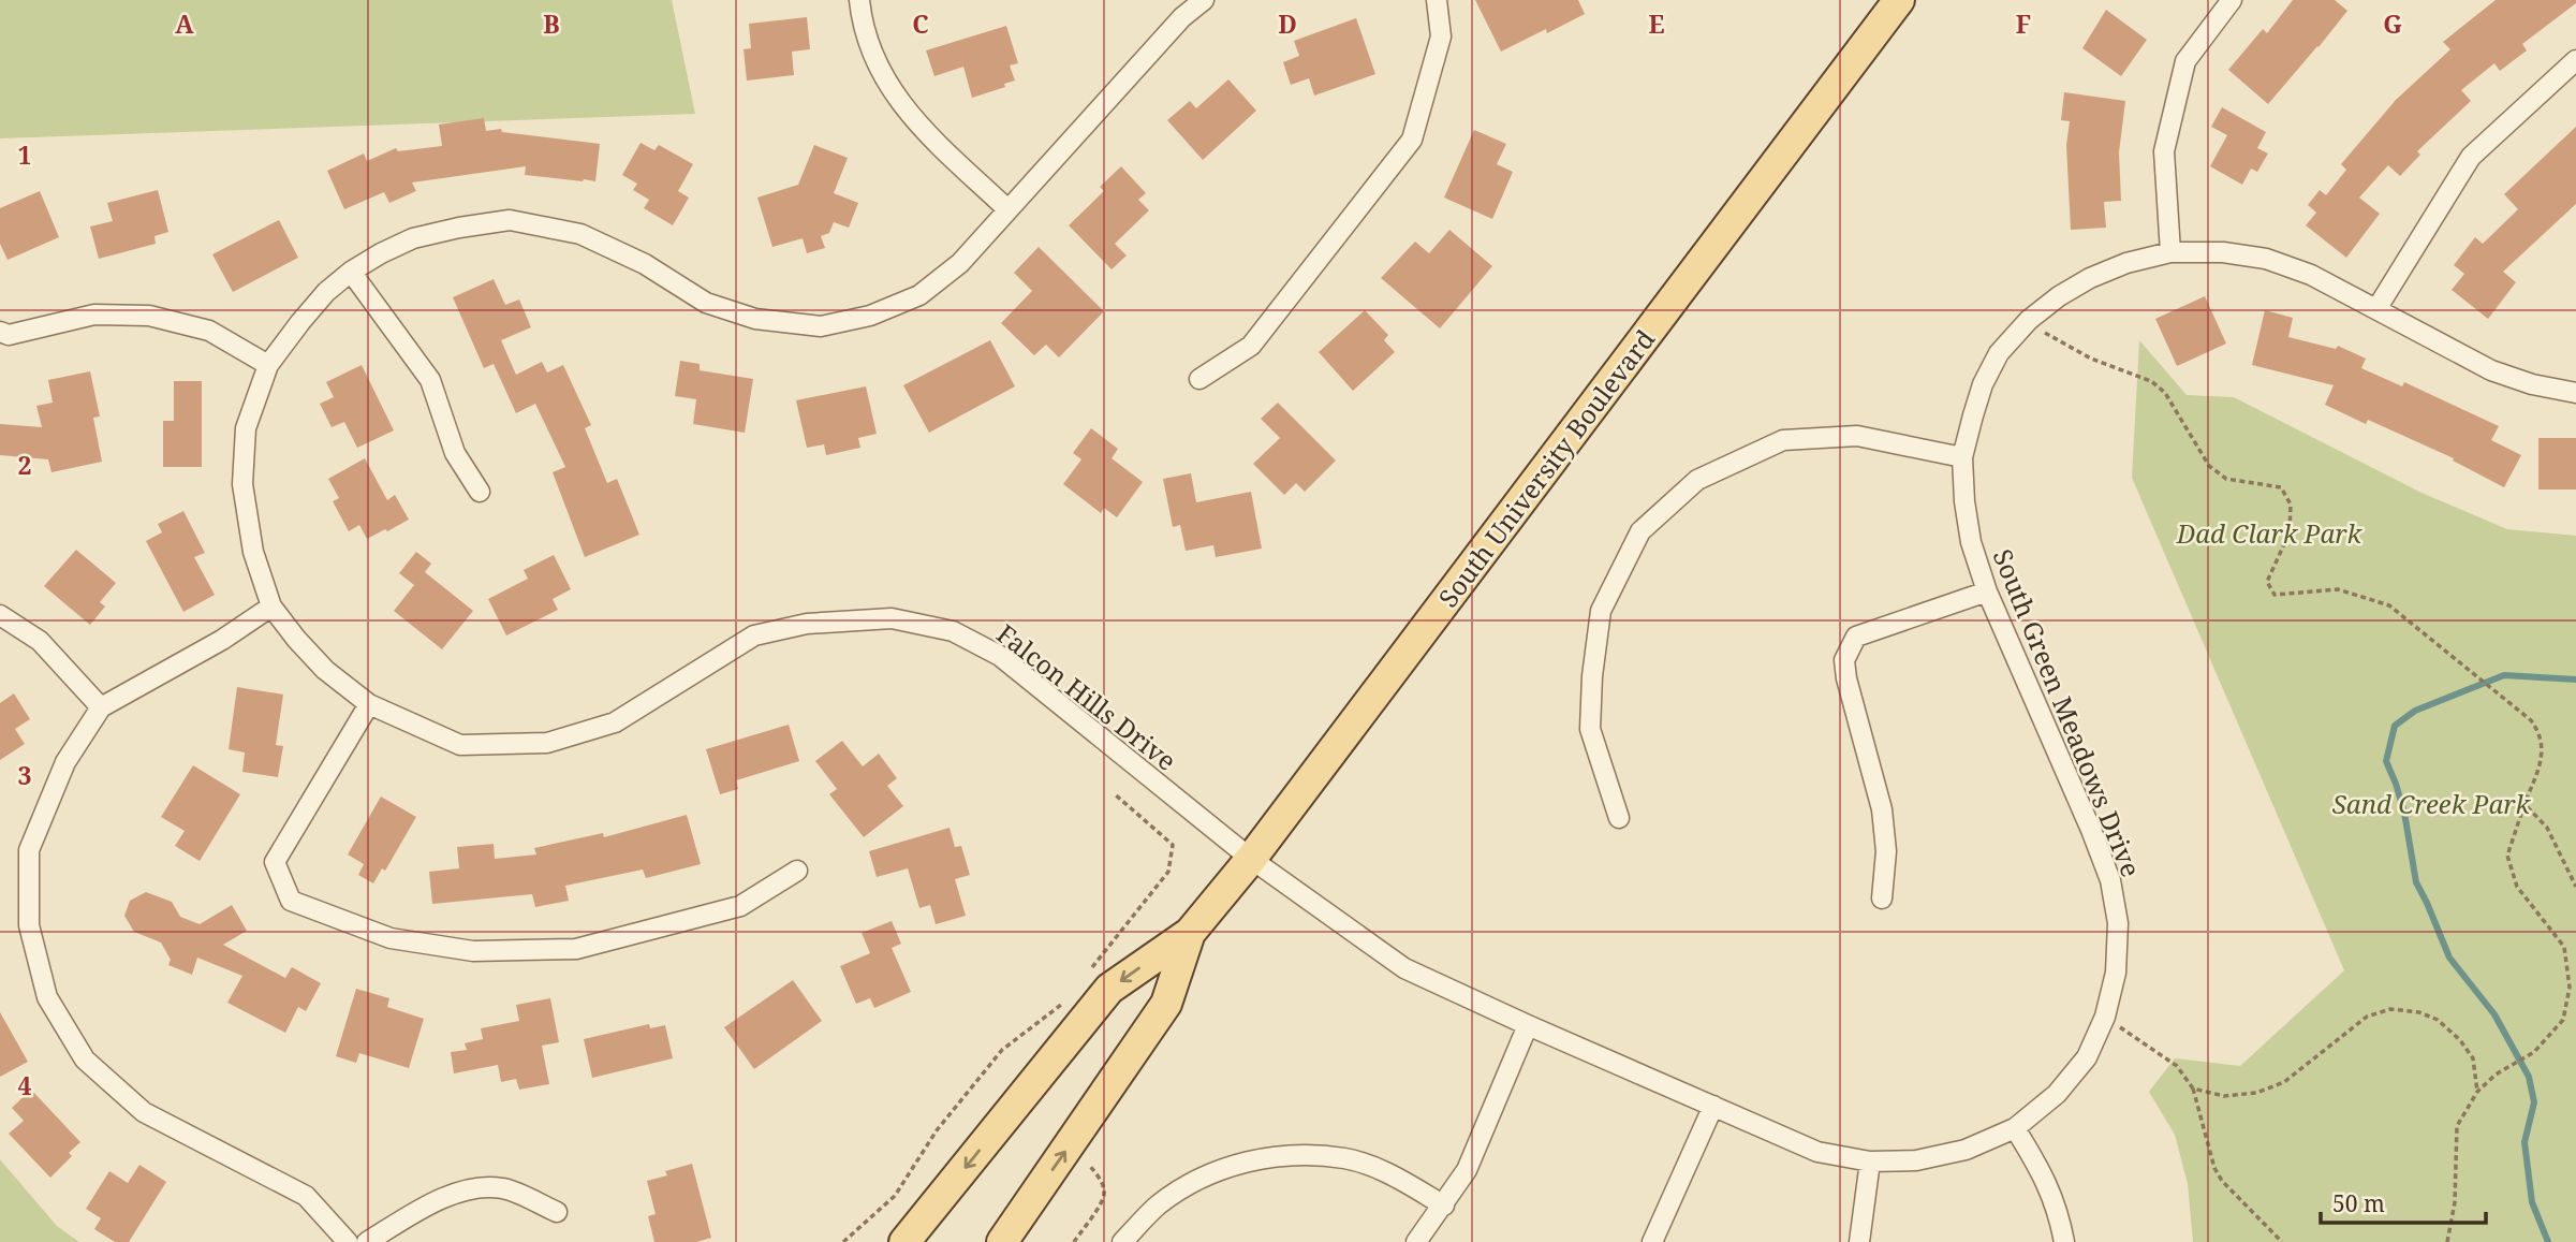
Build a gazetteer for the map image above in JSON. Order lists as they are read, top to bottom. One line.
{"streets":{"main road":["South University Boulevard"],"street":["Falcon Hills Drive","South Green Meadows Drive"]},"crossings":[["South University Boulevard","Falcon Hills Drive"],["South University Boulevard","South Green Meadows Drive"],["Falcon Hills Drive","South Green Meadows Drive"]],"parks":["Dad Clark Park","Sand Creek Park"],"scale_bar":"50 m","grid":{"columns":["A","B","C","D","E","F","G"],"rows":["1","2","3","4"]}}
